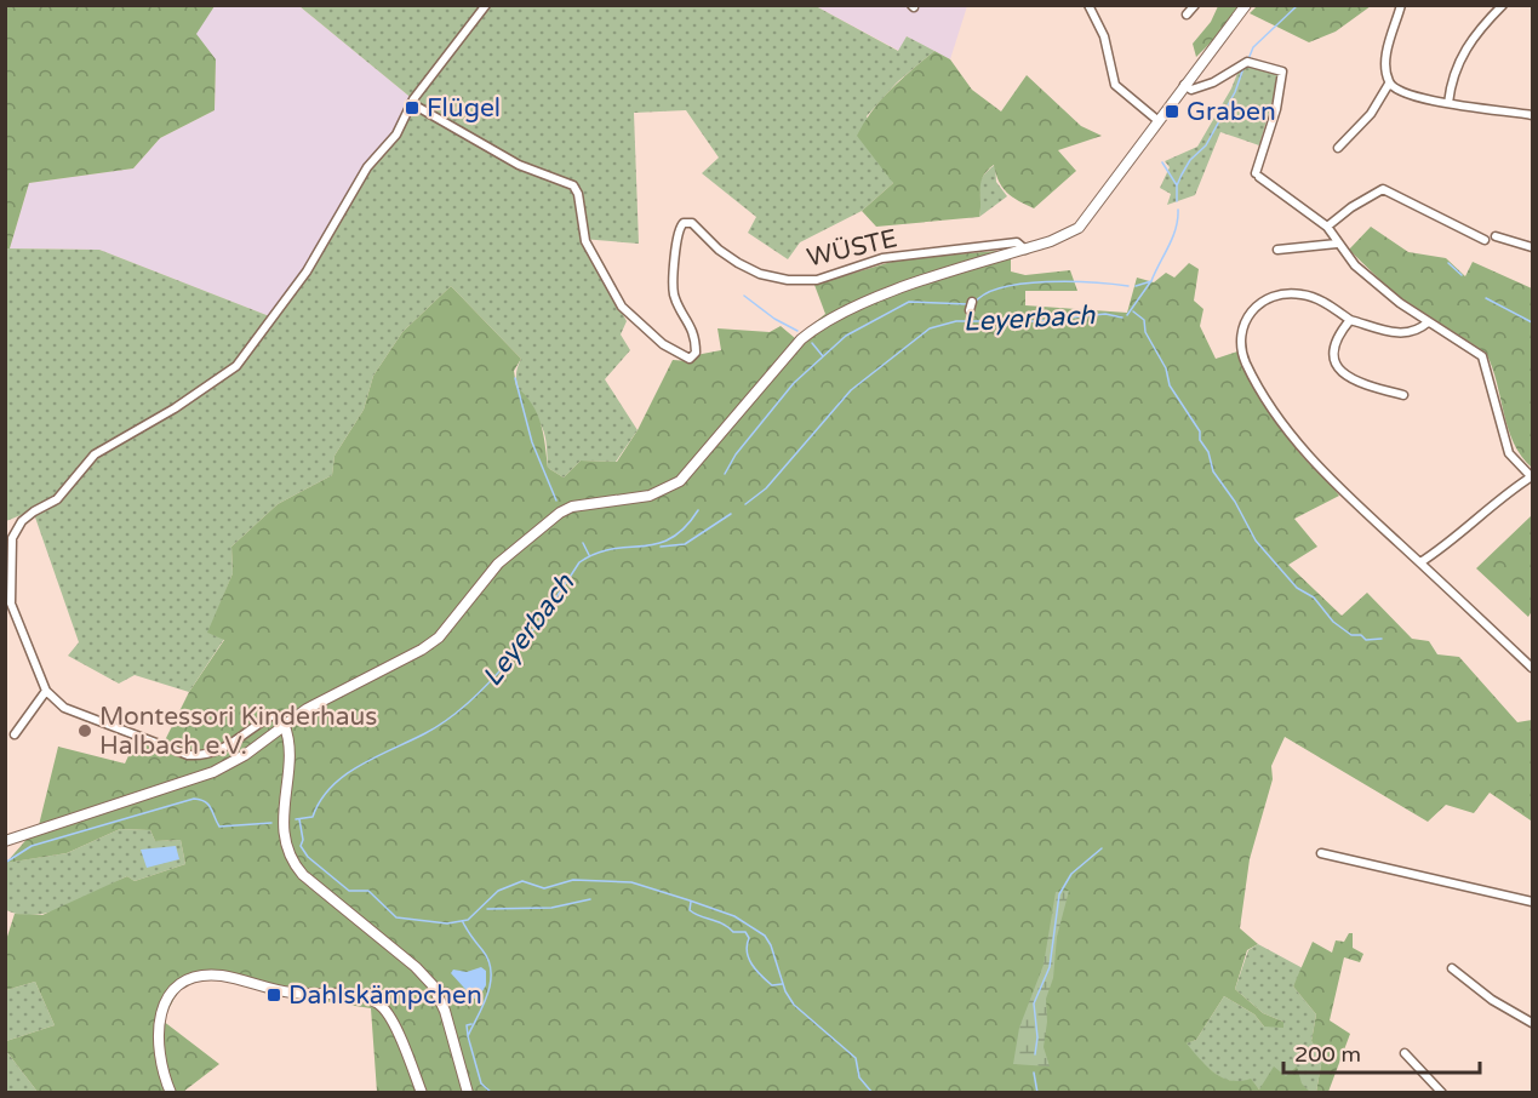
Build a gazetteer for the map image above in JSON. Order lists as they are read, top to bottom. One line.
{"streets":{"street":["WÜSTE"]},"water":["Leyerbach"],"places":{"transit":["Flügel","Graben","Dahlskämpchen"],"other":["Montessori Kinderhaus Halbach e.V."]},"scale_bar":"200 m"}
